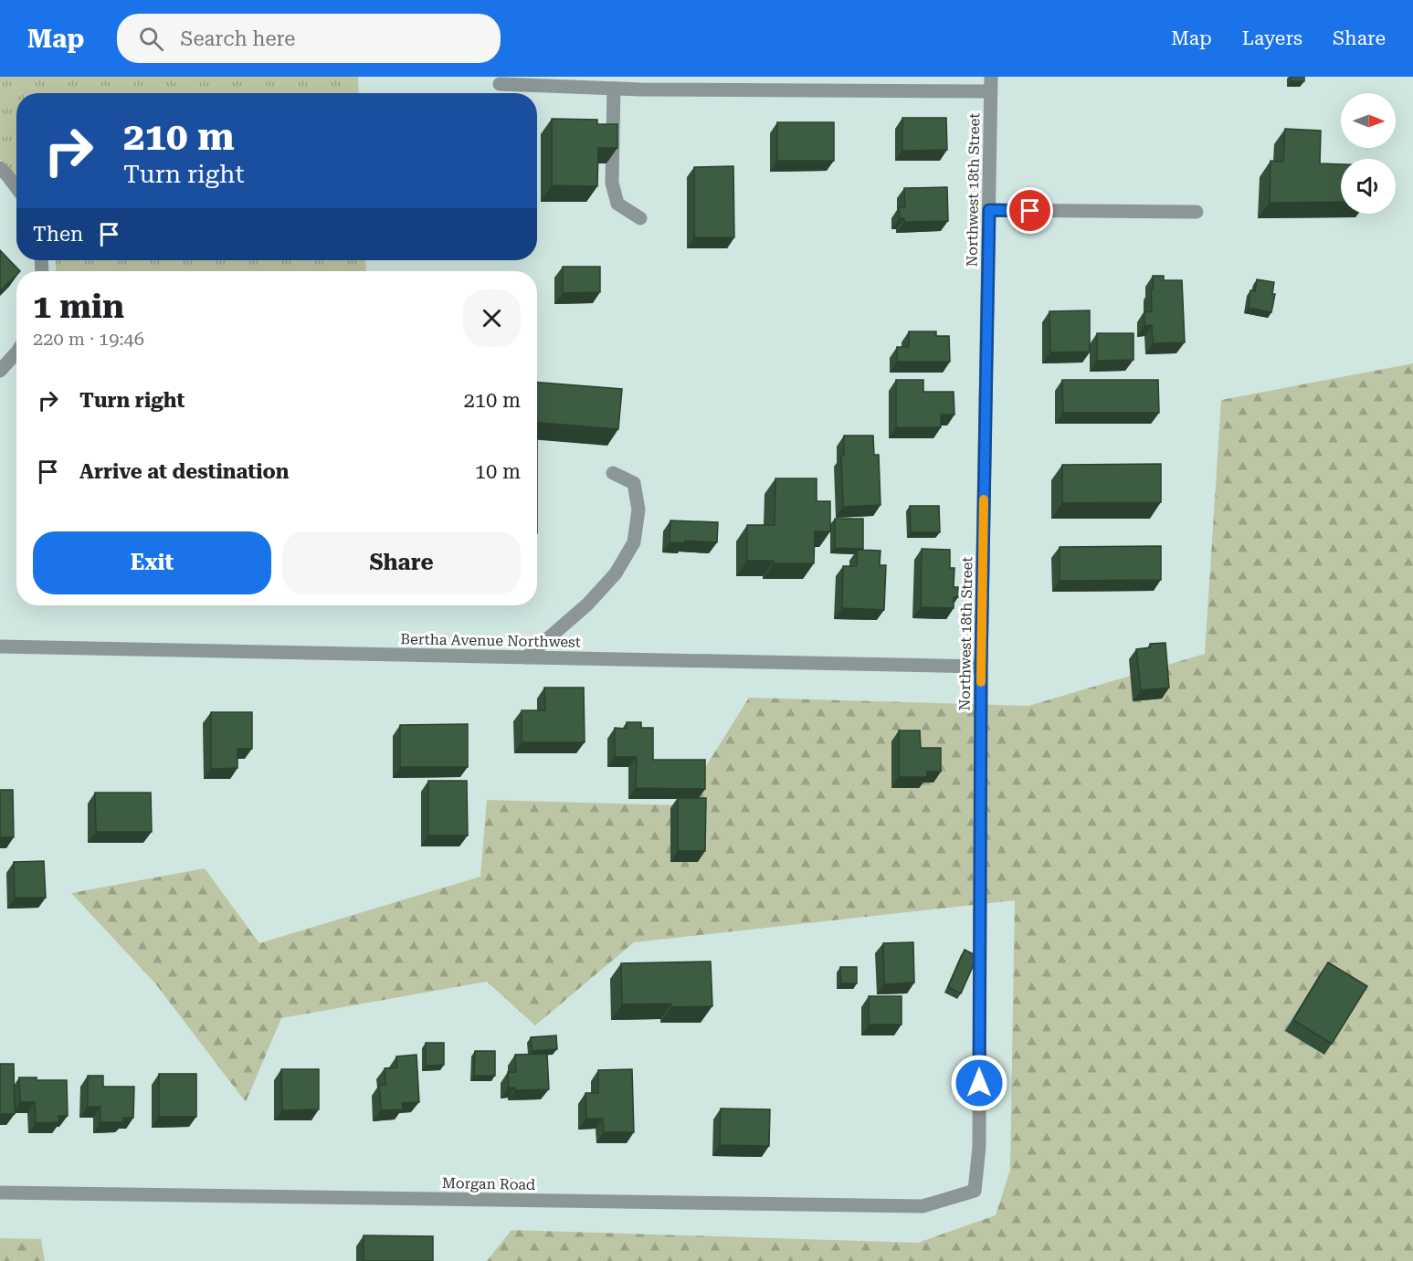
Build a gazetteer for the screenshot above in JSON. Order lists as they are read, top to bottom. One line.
{"streets":{"street":["Northwest 18th Street","Bertha Avenue Northwest","Morgan Road"]},"crossings":[["Northwest 18th Street","Bertha Avenue Northwest"],["Northwest 18th Street","Morgan Road"]],"north":"right","page":{"header":"Map","search":"Search here","nav":["Map","Layers","Share"],"turn":["210 m","Turn right"],"then":"Then","heading":["1 min","220 m · 19:46"],"list":[{"name":"Turn right","value":"210 m"},{"name":"Arrive at destination","value":"10 m"}],"buttons":["Exit","Share"]}}
